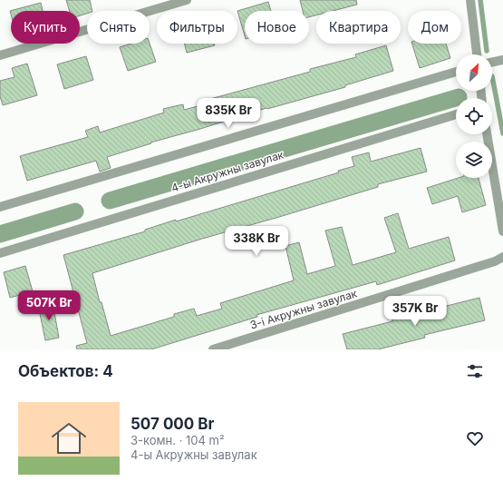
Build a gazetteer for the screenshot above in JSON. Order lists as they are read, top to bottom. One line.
{"streets":{"street":["4-ы Акружны завулак","3-і Акружны завулак"]},"north":"top right","page":{"chip":["Купить","Снять","Фильтры","Новое","Квартира","Дом"],"price":["835K Br","338K Br","507K Br","357K Br"],"heading":"Объектов: 4","list":[{"name":"507 000 Br","note":"3-комн. · 104 m² · 4-ы Акружны завулак"}]}}
